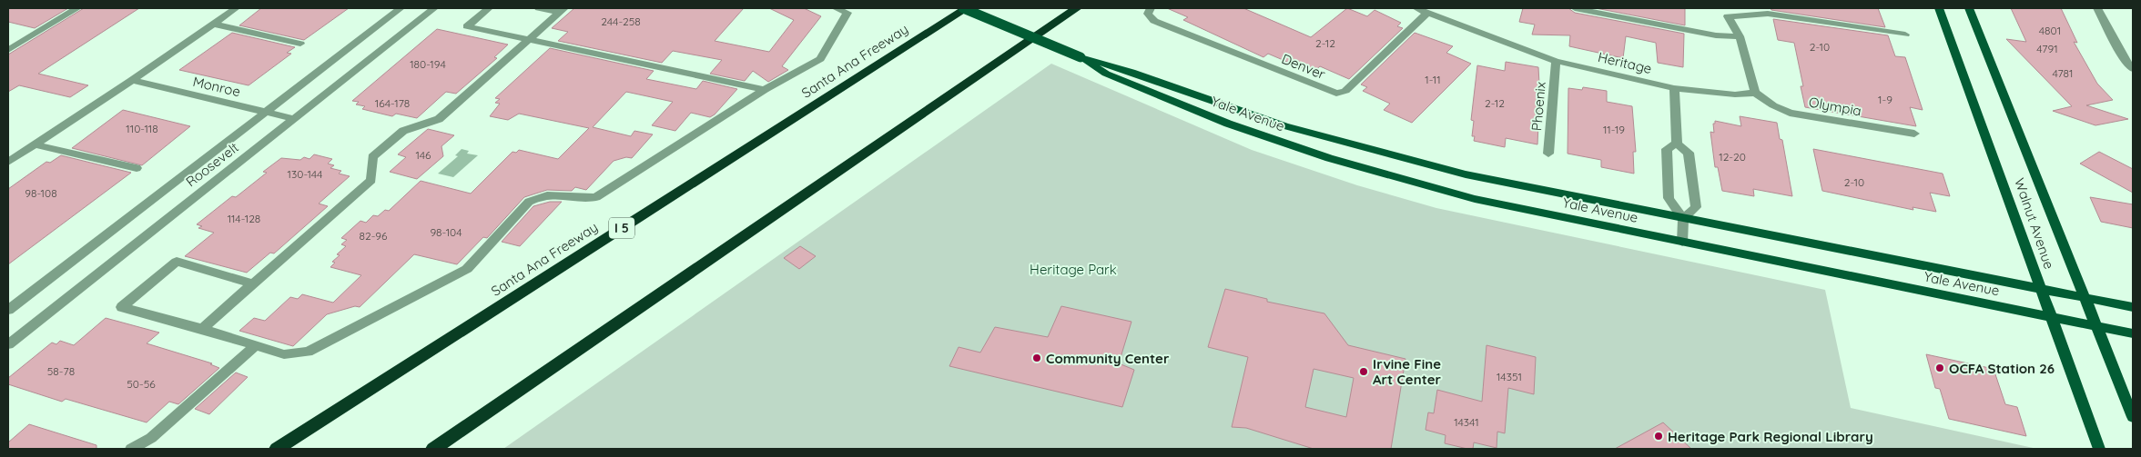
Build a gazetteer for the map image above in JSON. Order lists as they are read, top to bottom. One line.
{"streets":{"highway":["Santa Ana Freeway","I 5"],"main road":["Yale Avenue","Walnut Avenue"],"street":["Heritage","Denver","Monroe","Phoenix","Olympia","Roosevelt"]},"crossings":[["Santa Ana Freeway","Yale Avenue"],["Heritage","Denver"],["Heritage","Phoenix"],["Heritage","Olympia"],["Monroe","Roosevelt"],["Yale Avenue","Walnut Avenue"]],"parks":["Heritage Park"],"places":["Community Center","OCFA Station 26","Irvine Fine Art Center","Heritage Park Regional Library"],"house_numbers":["244-258","4801","2-12","2-10","4791","180-194","4781","1-11","1-9","164-178","2-12","110-118","11-19","146","12-20","130-144","2-10","98-108","114-128","98-104","82-96","58-78","14351","50-56","14341"]}
